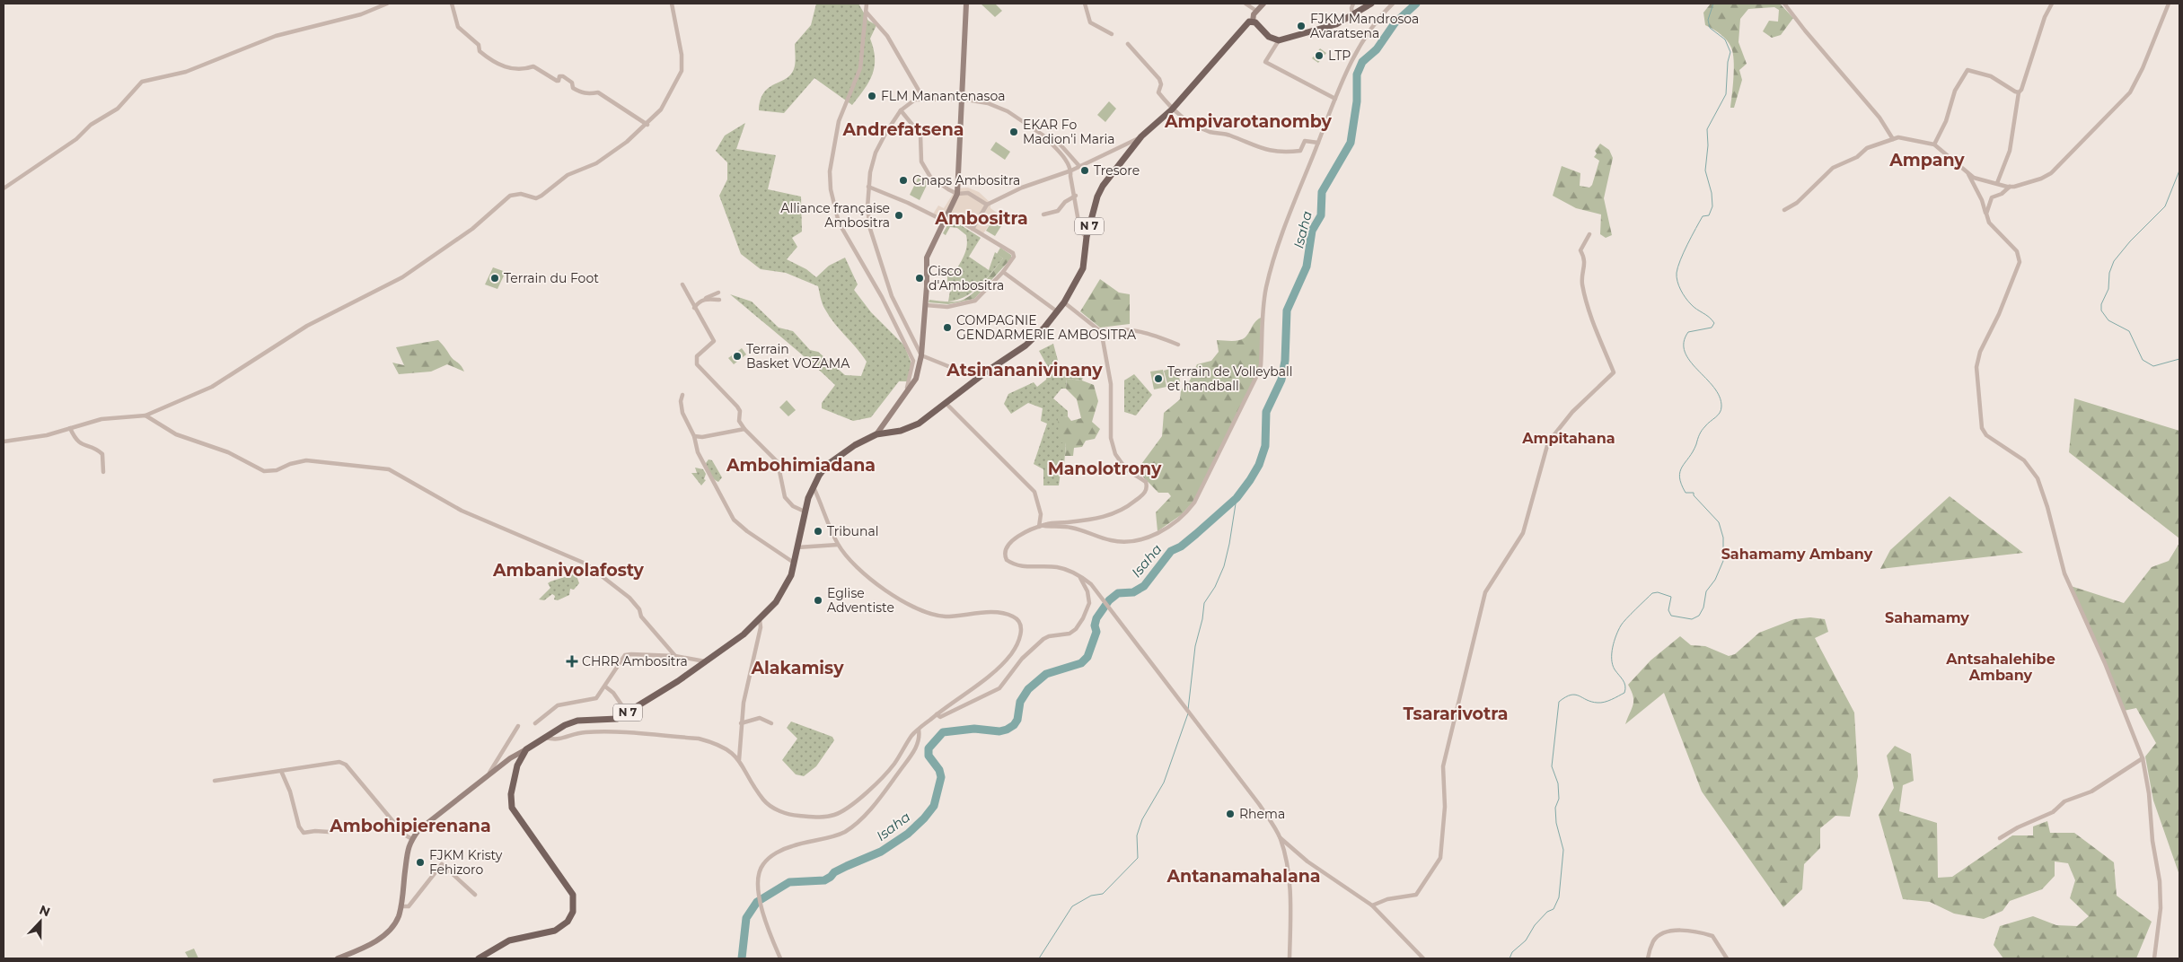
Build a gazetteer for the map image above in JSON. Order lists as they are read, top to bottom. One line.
{"streets":{"main road":["N 7"]},"districts":["Ampivarotanomby","Andrefatsena","Ampany","Ambositra","Atsinananivinany","Ampitahana","Ambohimiadana","Manolotrony","Sahamamy Ambany","Ambanivolafosty","Sahamamy","Antsahalehibe Ambany","Alakamisy","Tsararivotra","Ambohipierenana","Antanamahalana"],"water":["Isaha"],"places":{"other":["FJKM Mandrosoa Avaratsena","LTP","FLM Manantenasoa","EKAR Fo Madion'i Maria","Tresore","Cnaps Ambositra","Alliance française Ambositra","Terrain du Foot","Cisco d'Ambositra","COMPAGNIE GENDARMERIE AMBOSITRA","Terrain Basket VOZAMA","Terrain de Volleyball et handball","Tribunal","Eglise Adventiste","Rhema","FJKM Kristy Fehizoro"],"health":["CHRR Ambositra"]},"north":"top"}
